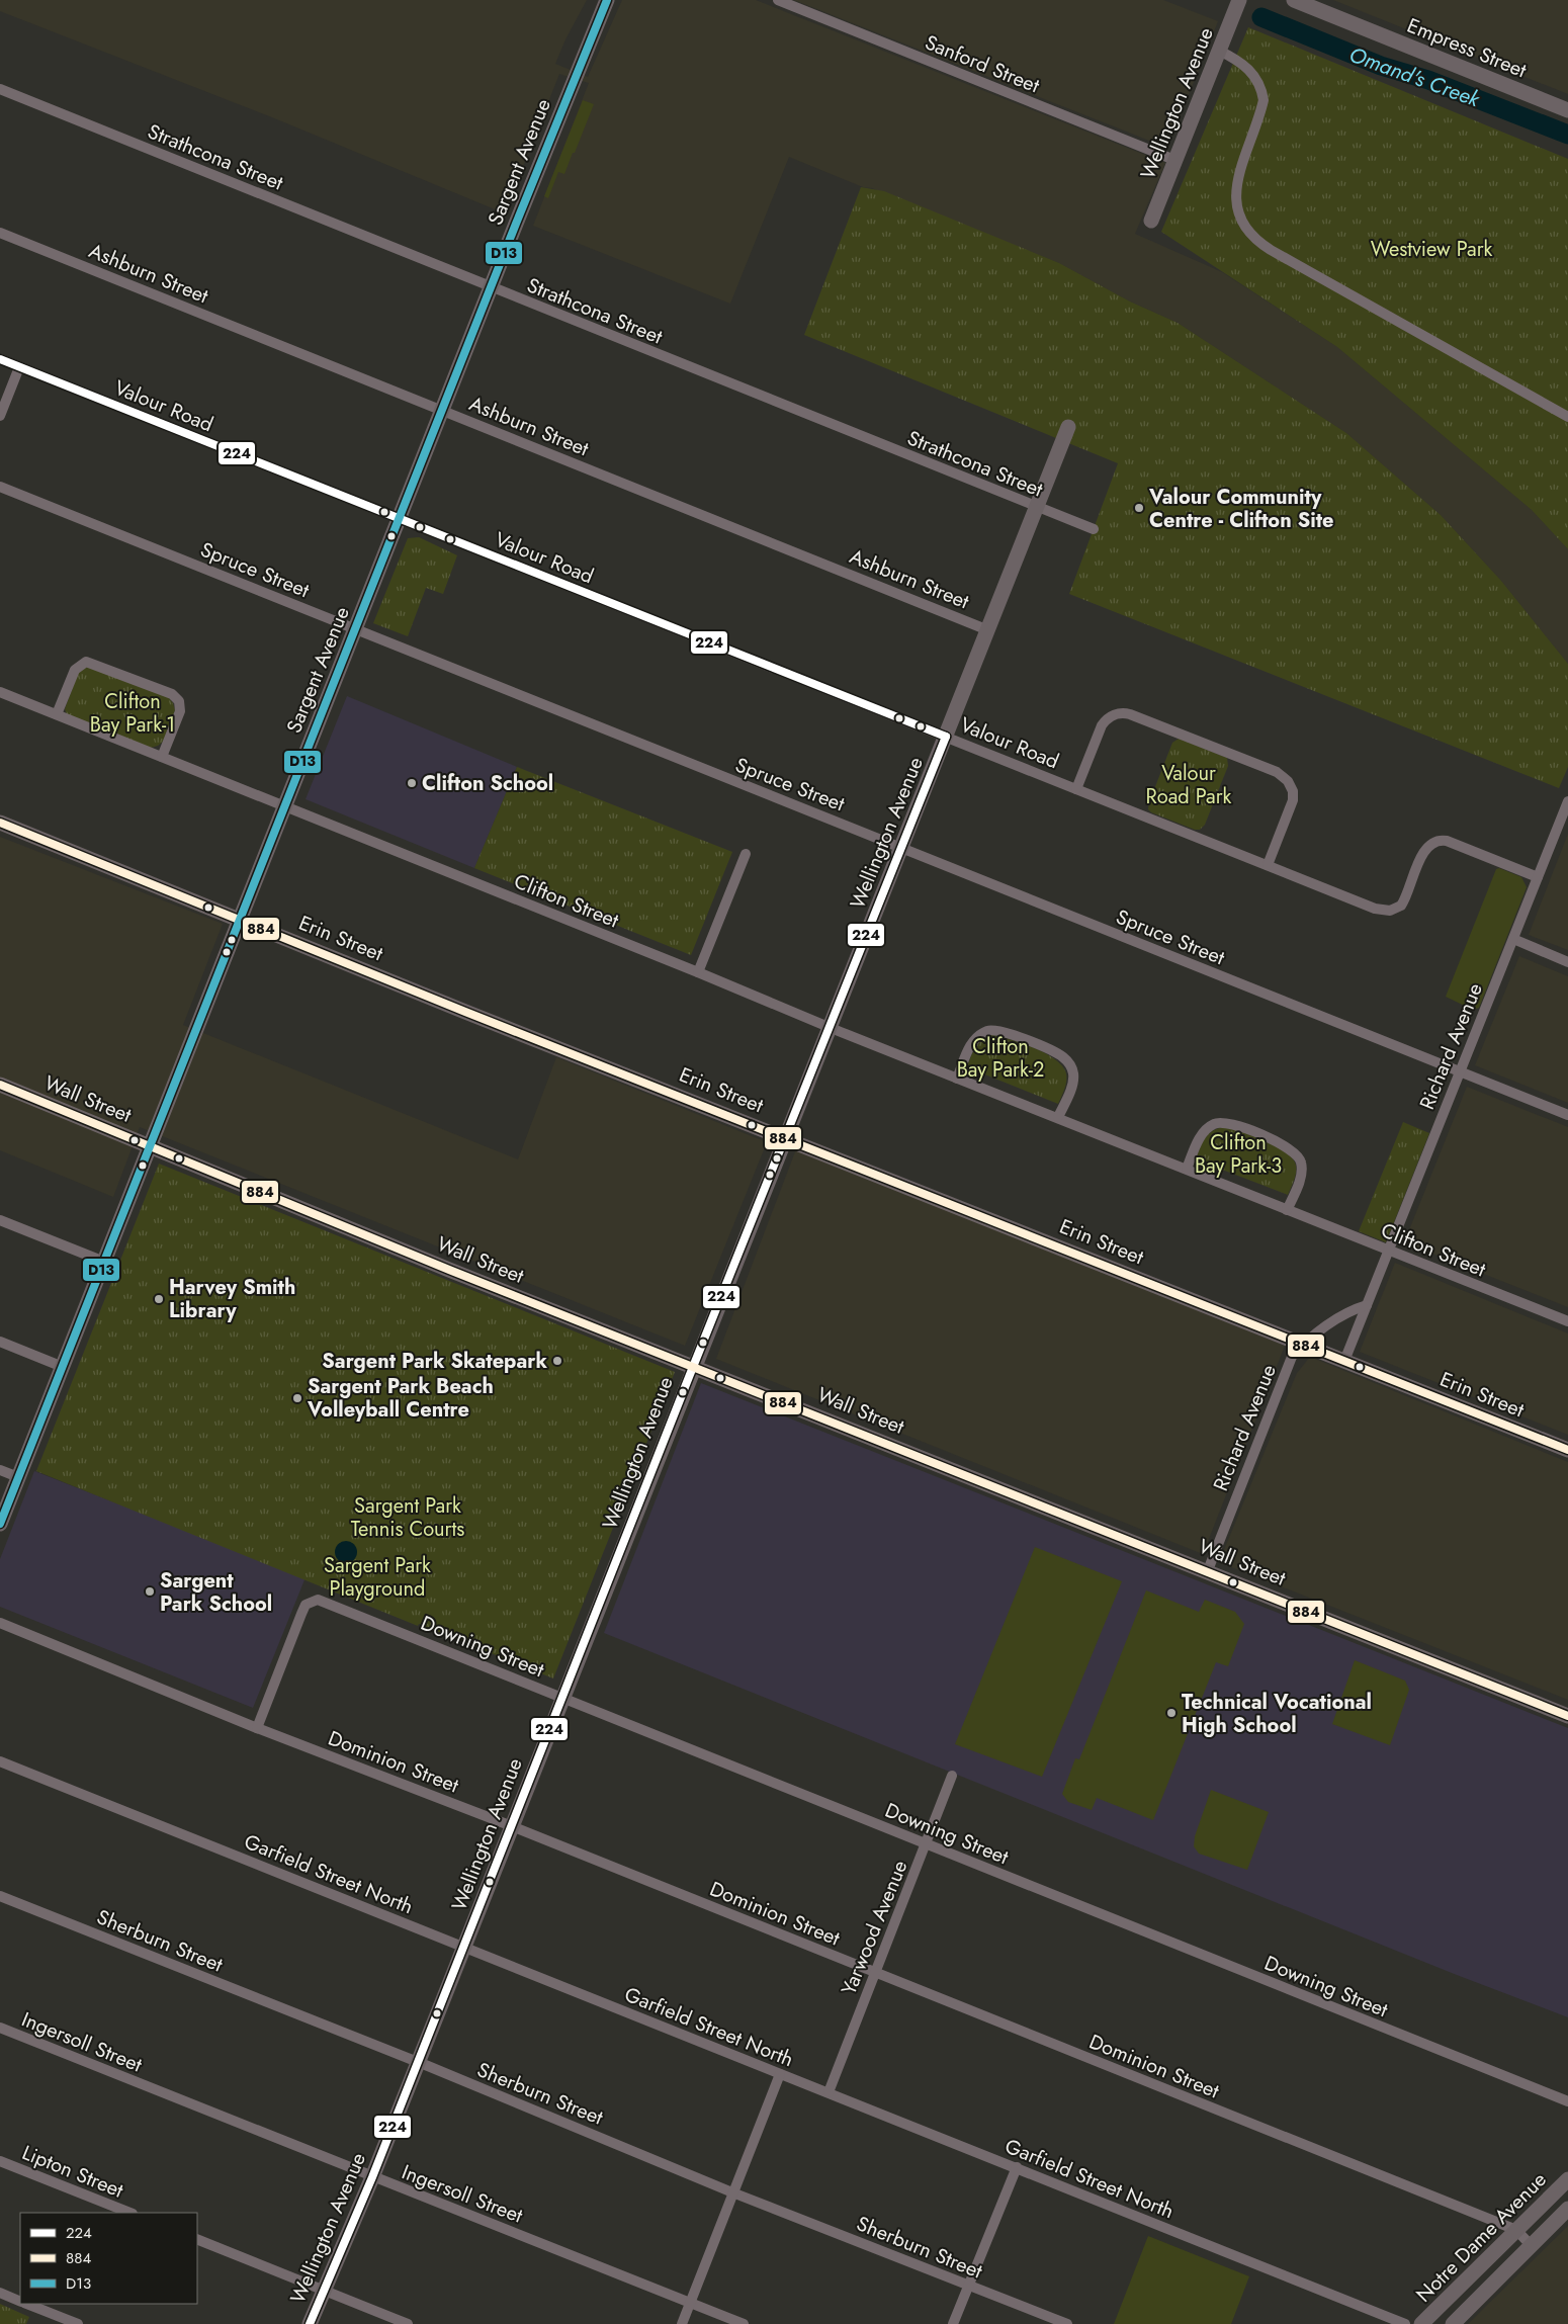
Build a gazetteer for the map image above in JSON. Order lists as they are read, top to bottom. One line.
{"streets":{"main road":["Empress Street","Wellington Avenue","Sargent Avenue","Erin Street","Wall Street","Notre Dame Avenue"],"street":["Sanford Street","Strathcona Street","Ashburn Street","Valour Road","Spruce Street","Clifton Street","Richard Avenue","Downing Street","Dominion Street","Garfield Street North","Yarwood Avenue","Sherburn Street","Ingersoll Street","Lipton Street"]},"crossings":[["Sanford Street","Wellington Avenue"],["Wellington Avenue","Strathcona Street"],["Wellington Avenue","Ashburn Street"],["Wellington Avenue","Valour Road"],["Wellington Avenue","Spruce Street"],["Wellington Avenue","Clifton Street"],["Wellington Avenue","Erin Street"],["Wellington Avenue","Wall Street"],["Wellington Avenue","Downing Street"],["Wellington Avenue","Dominion Street"],["Wellington Avenue","Garfield Street North"],["Wellington Avenue","Sherburn Street"],["Wellington Avenue","Ingersoll Street"],["Strathcona Street","Sargent Avenue"],["Sargent Avenue","Ashburn Street"],["Sargent Avenue","Valour Road"],["Sargent Avenue","Spruce Street"],["Sargent Avenue","Clifton Street"],["Sargent Avenue","Erin Street"],["Sargent Avenue","Wall Street"],["Valour Road","Richard Avenue"],["Spruce Street","Richard Avenue"],["Clifton Street","Richard Avenue"],["Erin Street","Richard Avenue"],["Richard Avenue","Wall Street"],["Downing Street","Dominion Street"],["Downing Street","Yarwood Avenue"],["Dominion Street","Yarwood Avenue"],["Dominion Street","Notre Dame Avenue"],["Garfield Street North","Yarwood Avenue"]],"water":["Omand's Creek"],"parks":["Westview Park","Clifton Bay Park-1","Valour Road Park","Clifton Bay Park-2","Clifton Bay Park-3","Sargent Park Tennis Courts","Sargent Park Playground"],"places":["Valour Community Centre - Clifton Site","Clifton School","Harvey Smith Library","Sargent Park Skatepark","Sargent Park Beach Volleyball Centre","Sargent Park School","Technical Vocational High School"],"lines":["transit line D13","transit line 224","transit line 884"],"legend":["224","884","D13"]}
